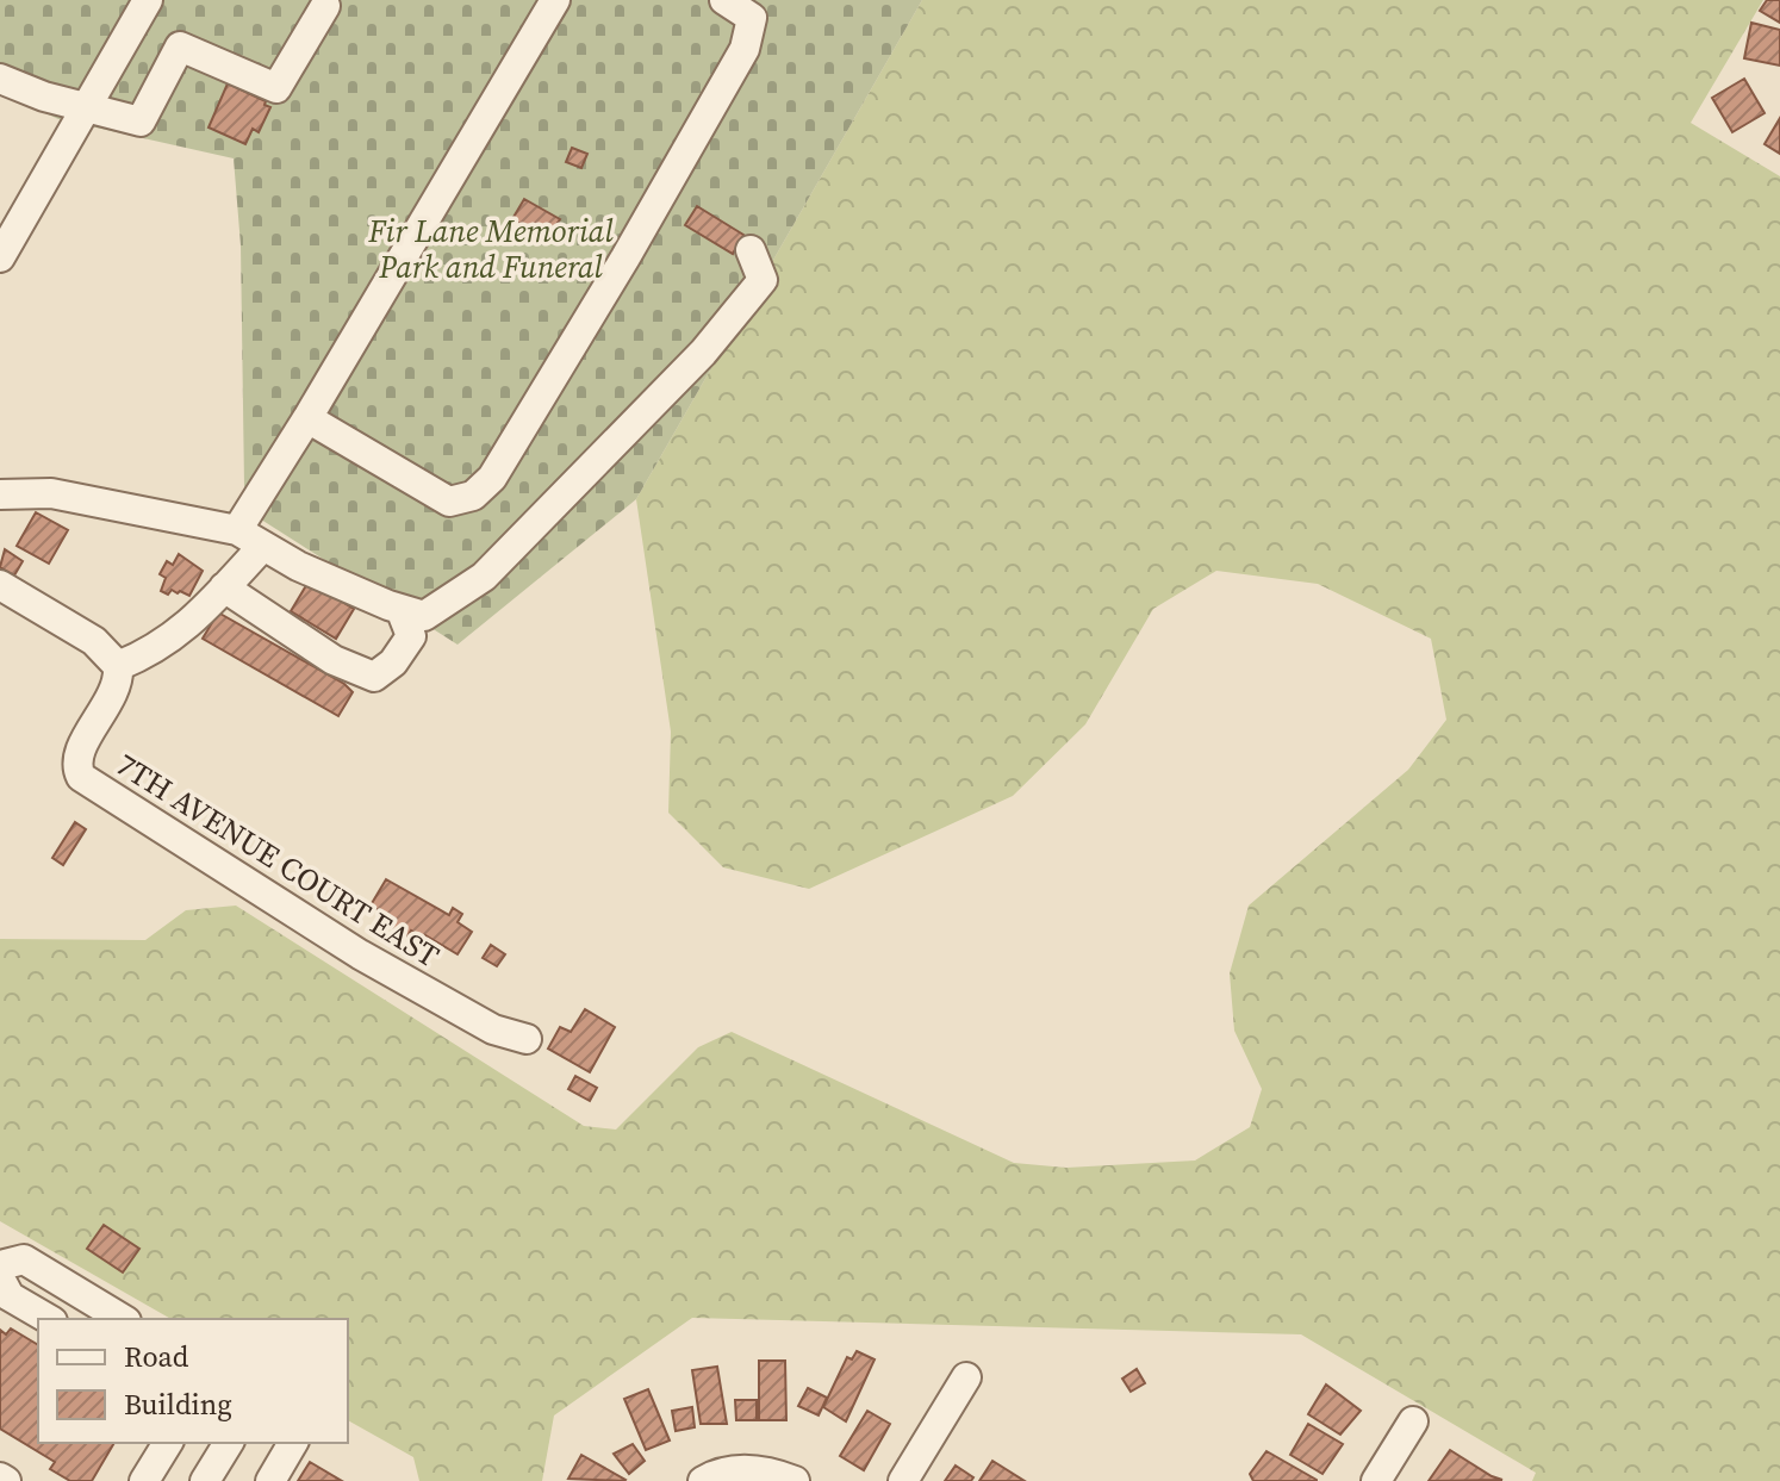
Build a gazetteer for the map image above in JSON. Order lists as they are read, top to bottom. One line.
{"streets":{"street":["7TH AVENUE COURT EAST"]},"parks":["Fir Lane Memorial Park and Funeral"],"legend":["Road","Building"]}
